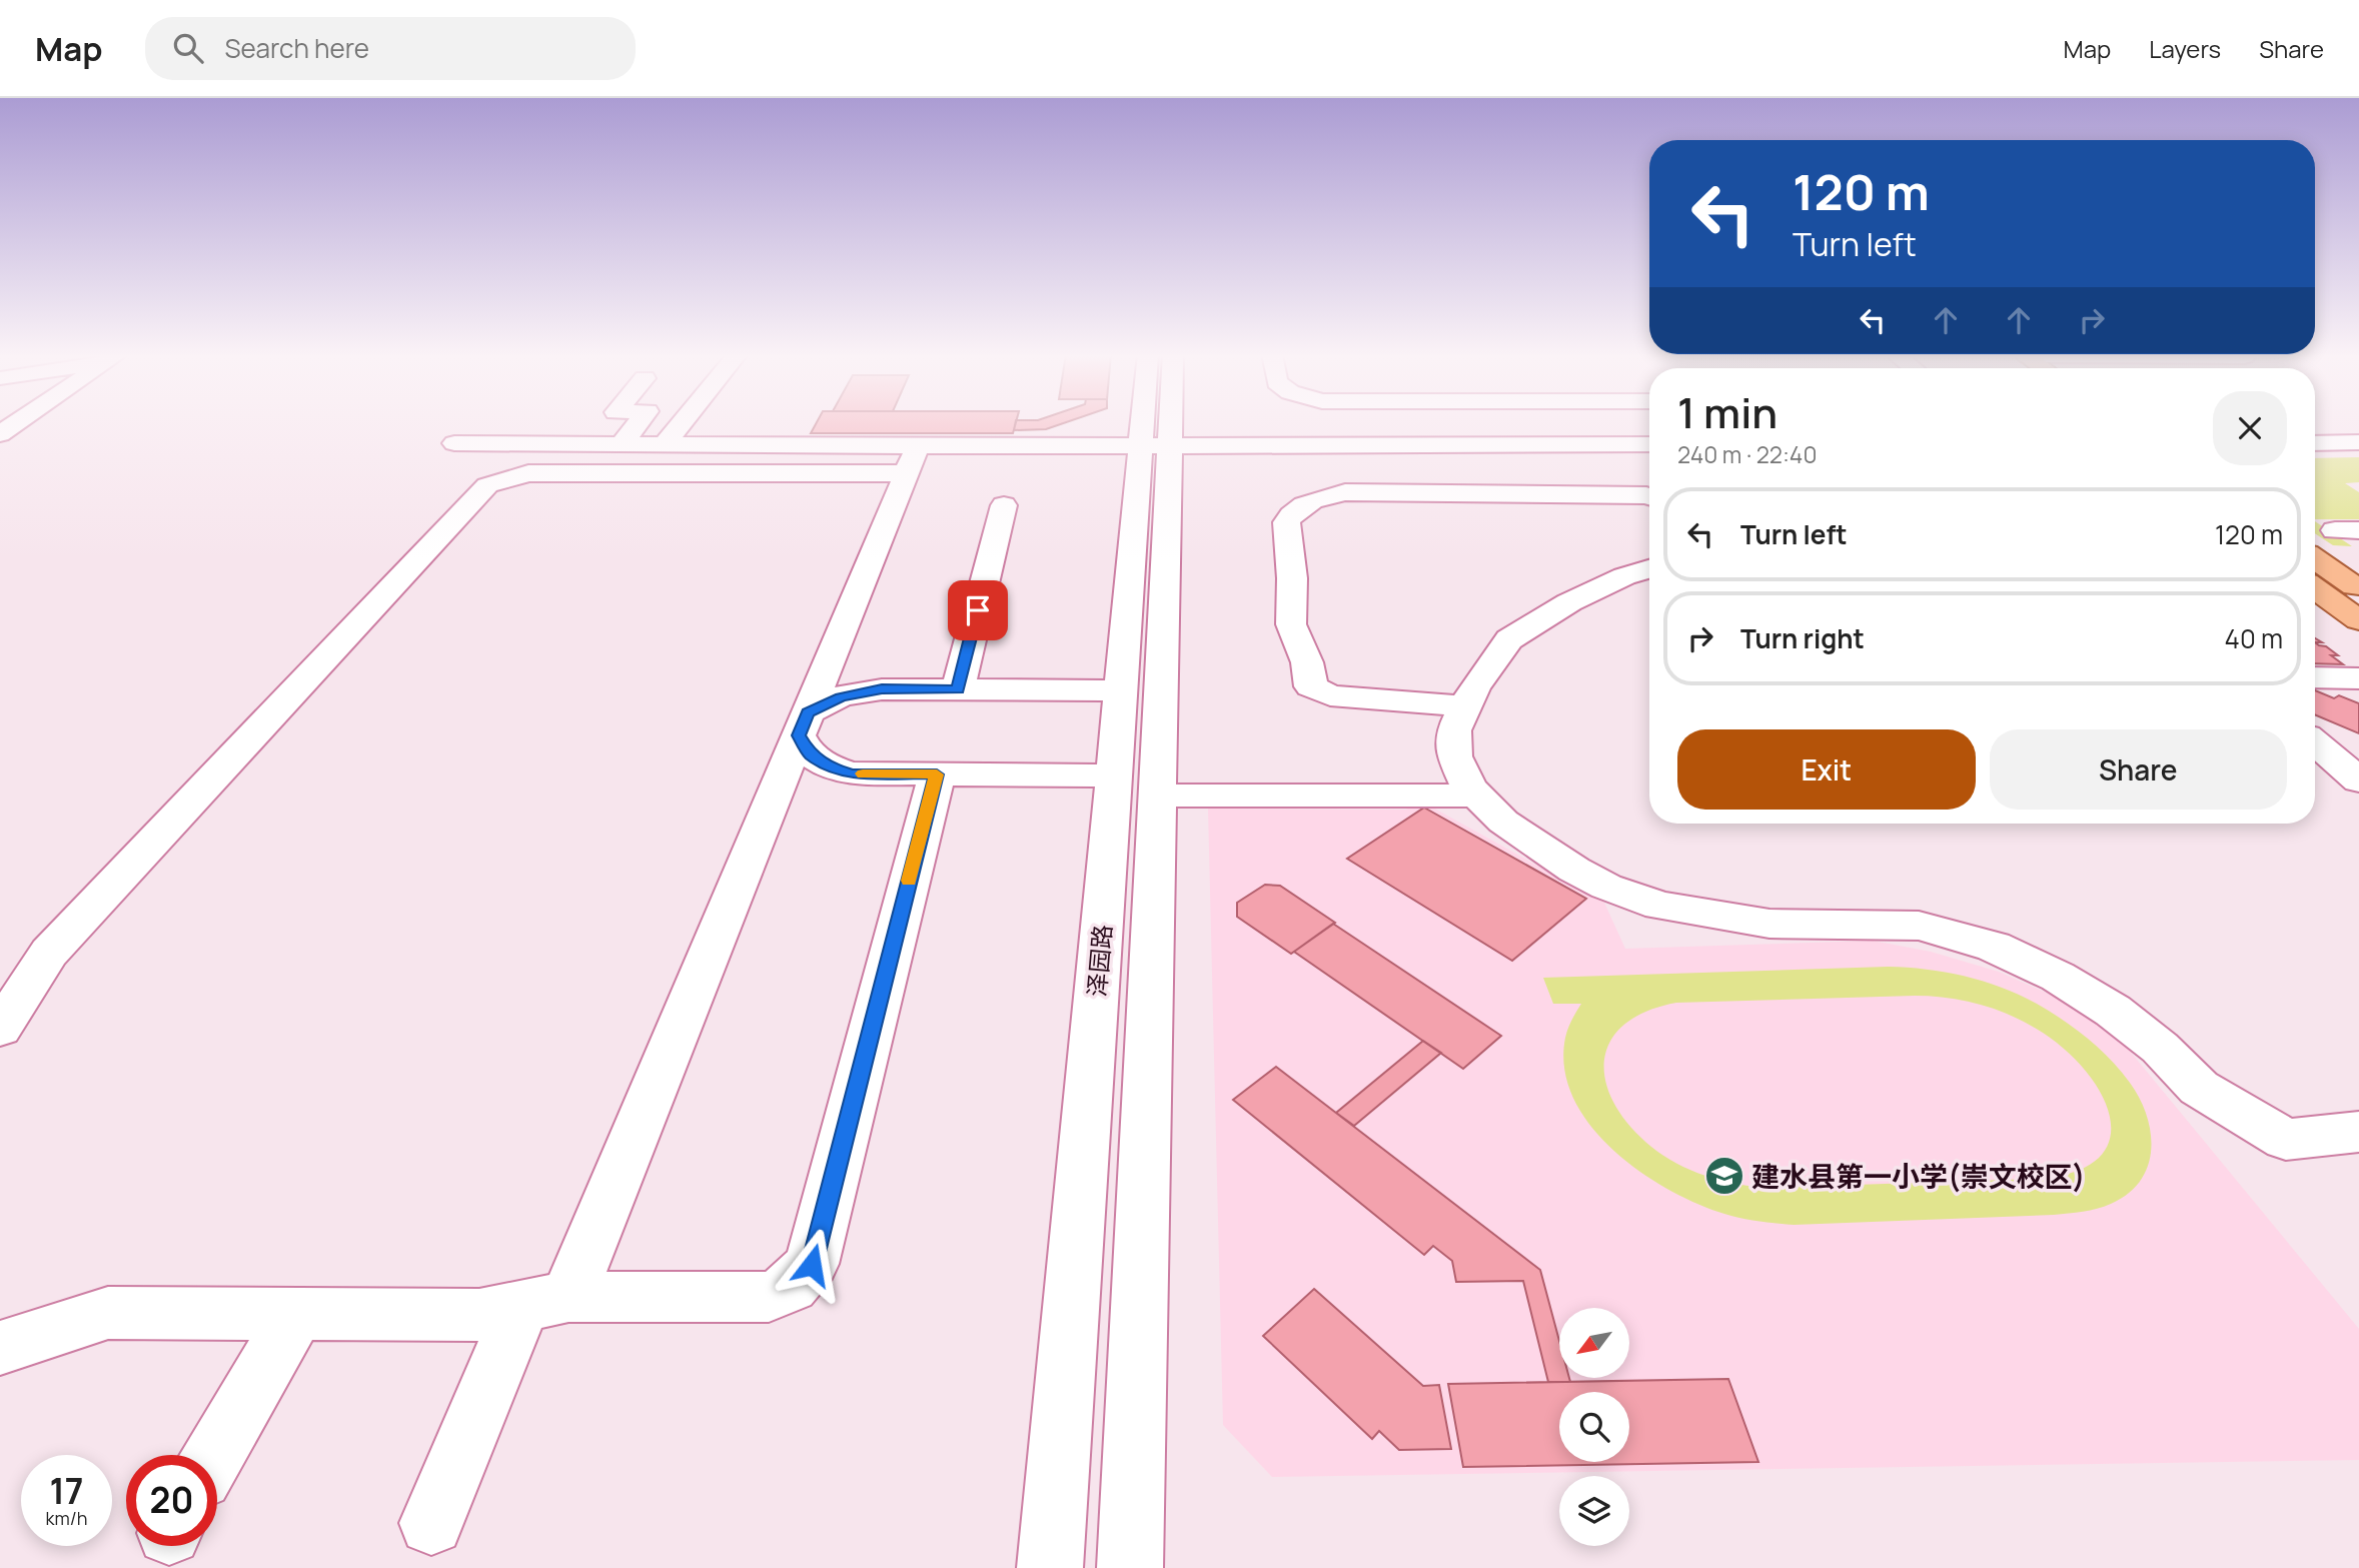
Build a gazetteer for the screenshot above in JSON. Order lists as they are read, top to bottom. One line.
{"streets":{"street":["泽园路"]},"places":{"school or university":["建水县第一小学(崇文校区)"]},"north":"bottom left","page":{"header":"Map","search":"Search here","nav":["Map","Layers","Share"],"turn":["120 m","Turn left"],"heading":["1 min","240 m · 22:40"],"list":[{"name":"Turn left","value":"120 m"},{"name":"Turn right","value":"40 m"}],"buttons":["Exit","Share"],"speed":"17 km/h","limit":"20"}}
